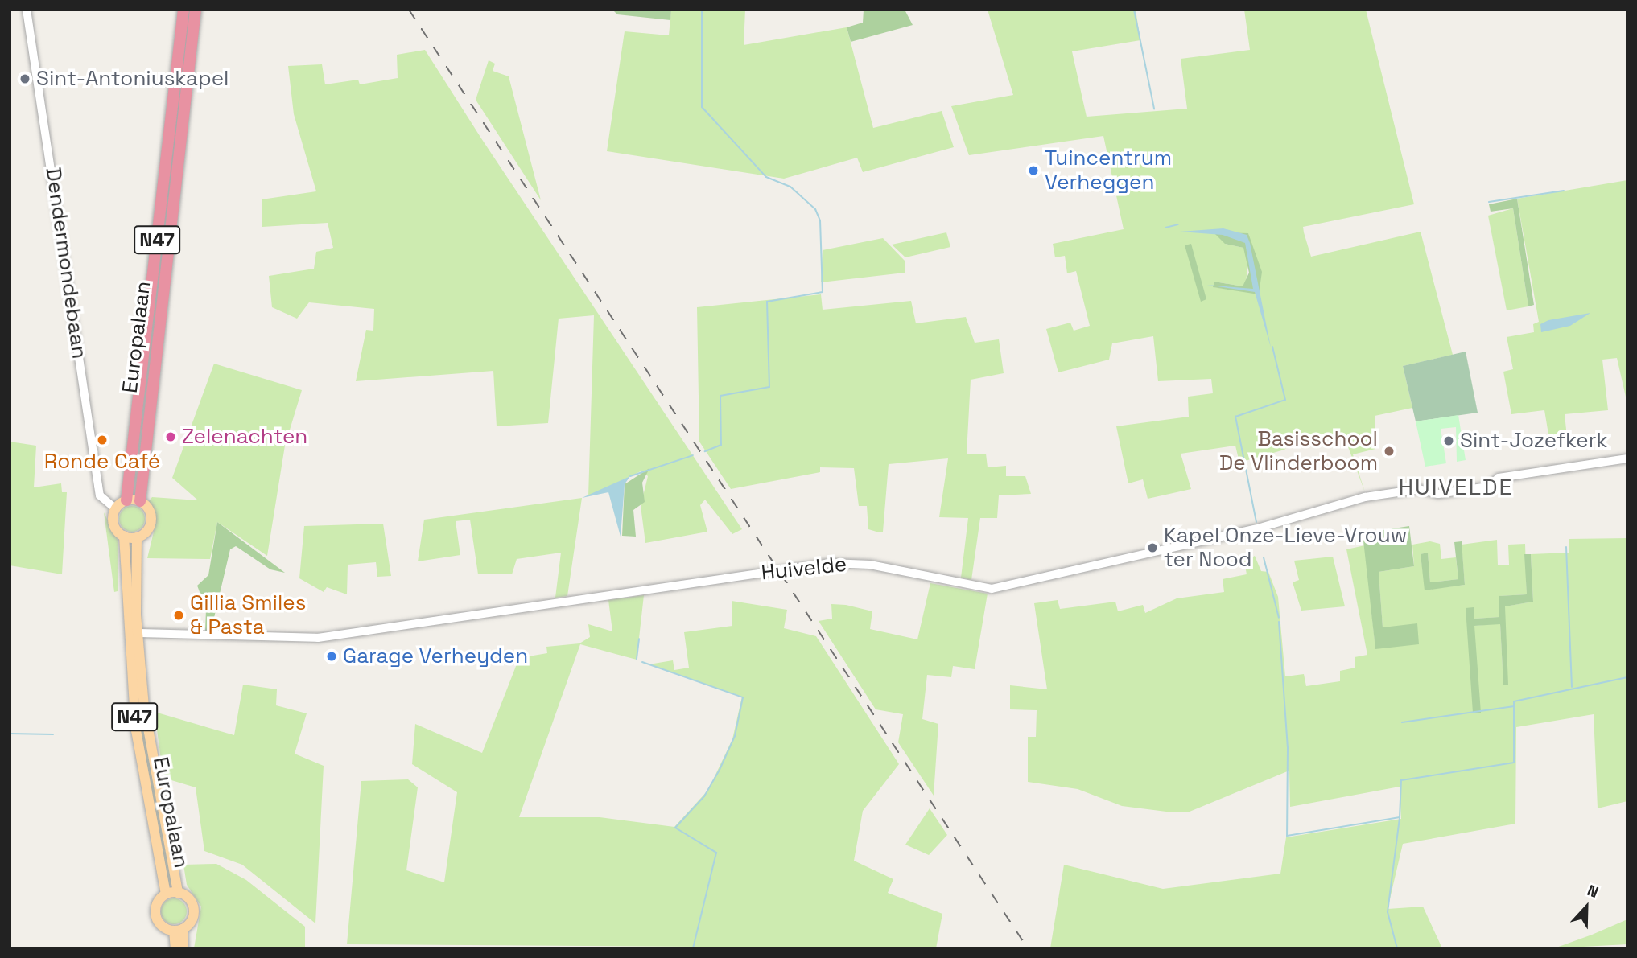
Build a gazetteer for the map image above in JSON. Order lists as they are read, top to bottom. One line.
{"streets":{"highway":["N47","Europalaan"],"street":["Dendermondebaan","Huivelde"]},"crossings":[["Dendermondebaan","Europalaan"],["Europalaan","Huivelde"]],"districts":["HUIVELDE"],"places":["Sint-Antoniuskapel","Tuincentrum Verheggen","Zelenachten","Ronde Café","Sint-Jozefkerk","Basisschool De Vlinderboom","Kapel Onze-Lieve-Vrouw ter Nood","Gillia Smiles & Pasta","Garage Verheyden"],"north":"top"}
